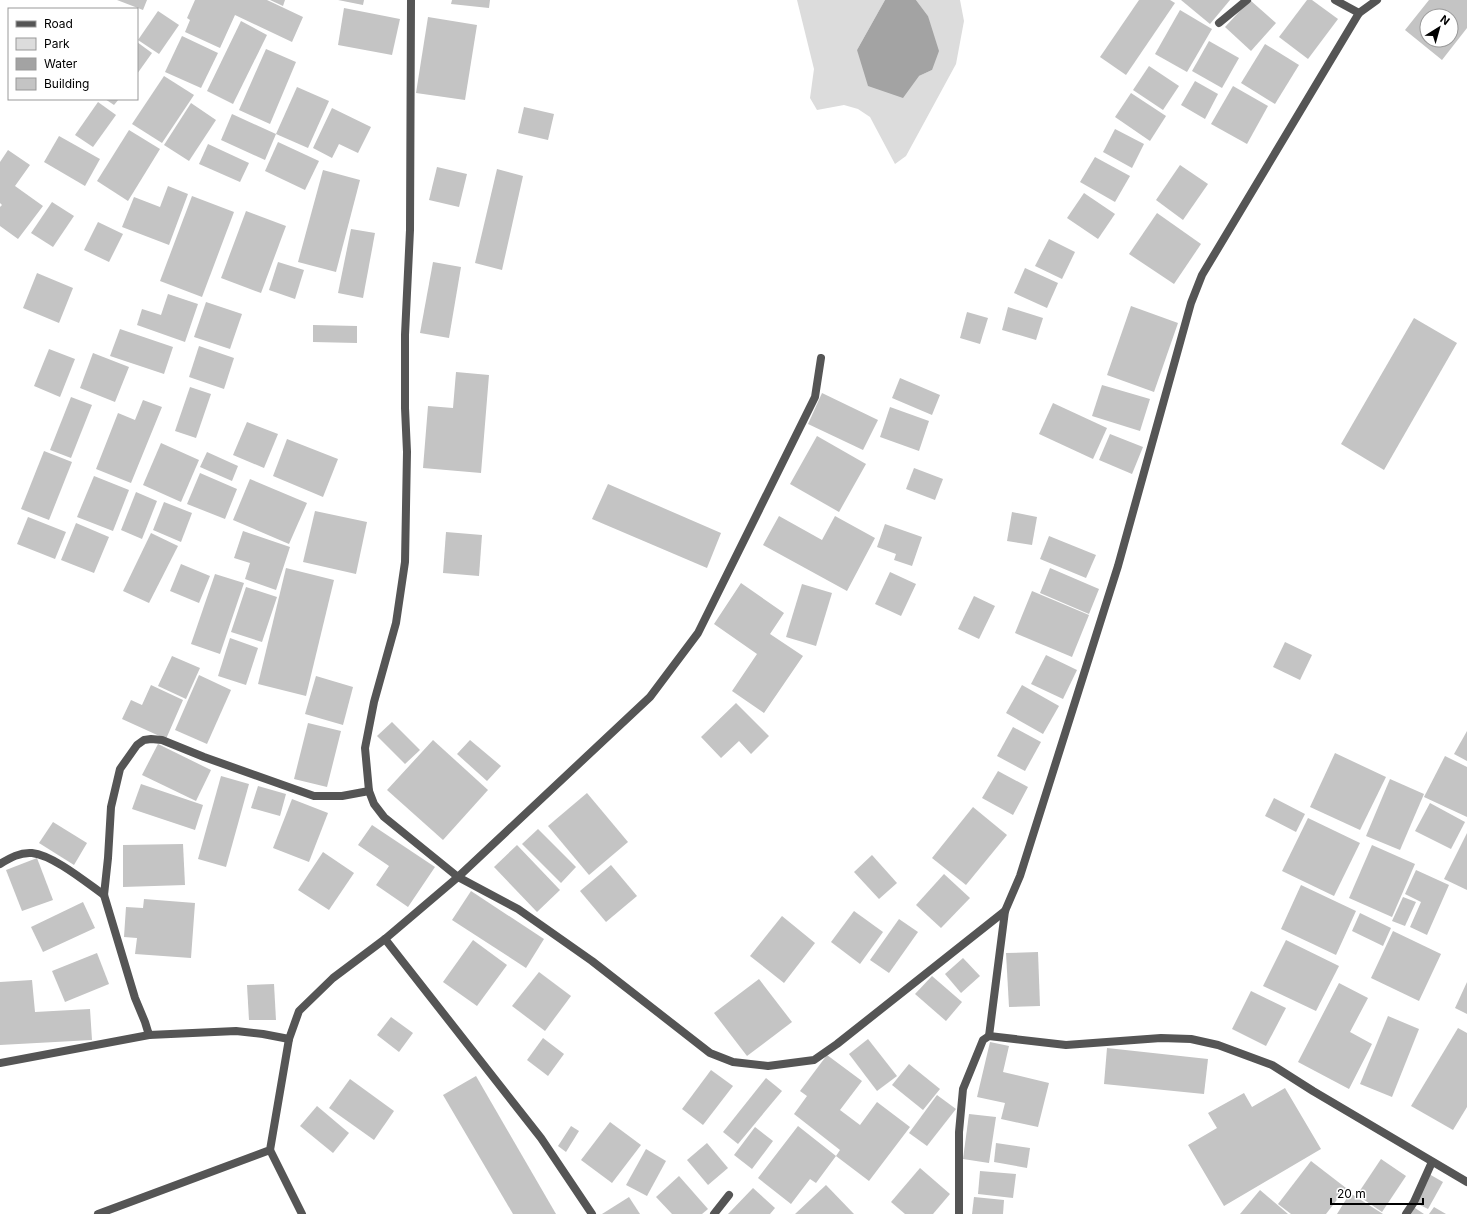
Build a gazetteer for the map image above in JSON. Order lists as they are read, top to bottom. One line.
{"legend":["Road","Park","Water","Building"],"scale_bar":"20 m","north":"top right"}
